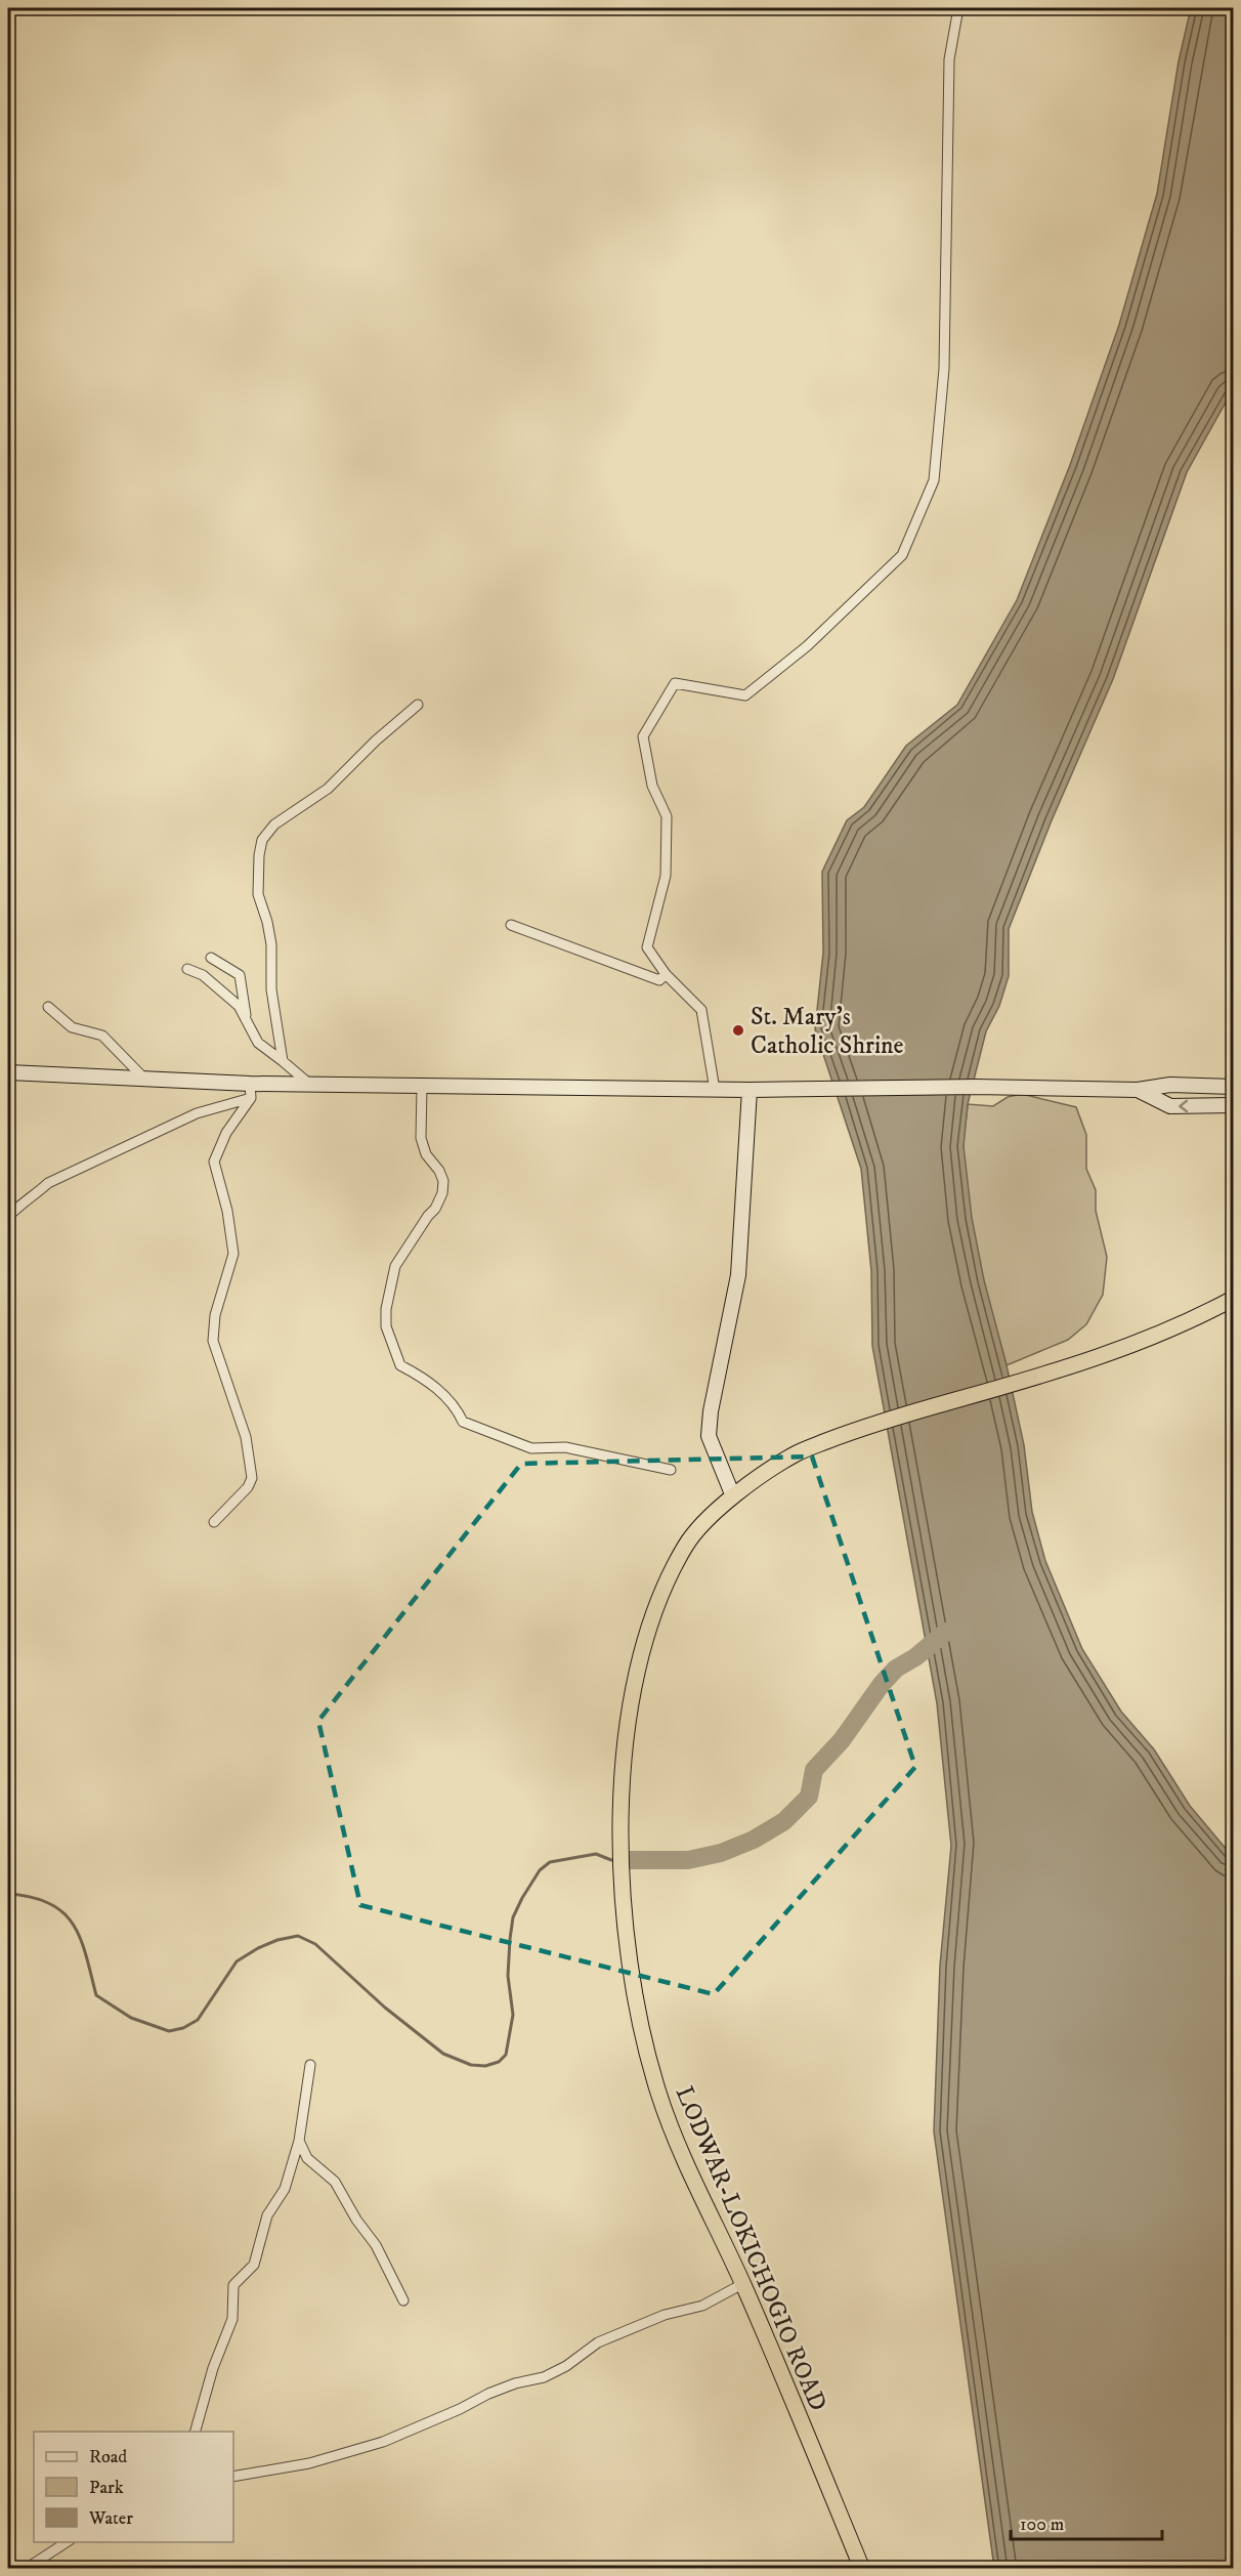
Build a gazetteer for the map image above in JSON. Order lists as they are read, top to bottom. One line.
{"streets":{"highway":["LODWAR-LOKICHOGIO ROAD"]},"places":["St. Mary's Catholic Shrine"],"legend":["Road","Park","Water"],"scale_bar":"100 m"}
